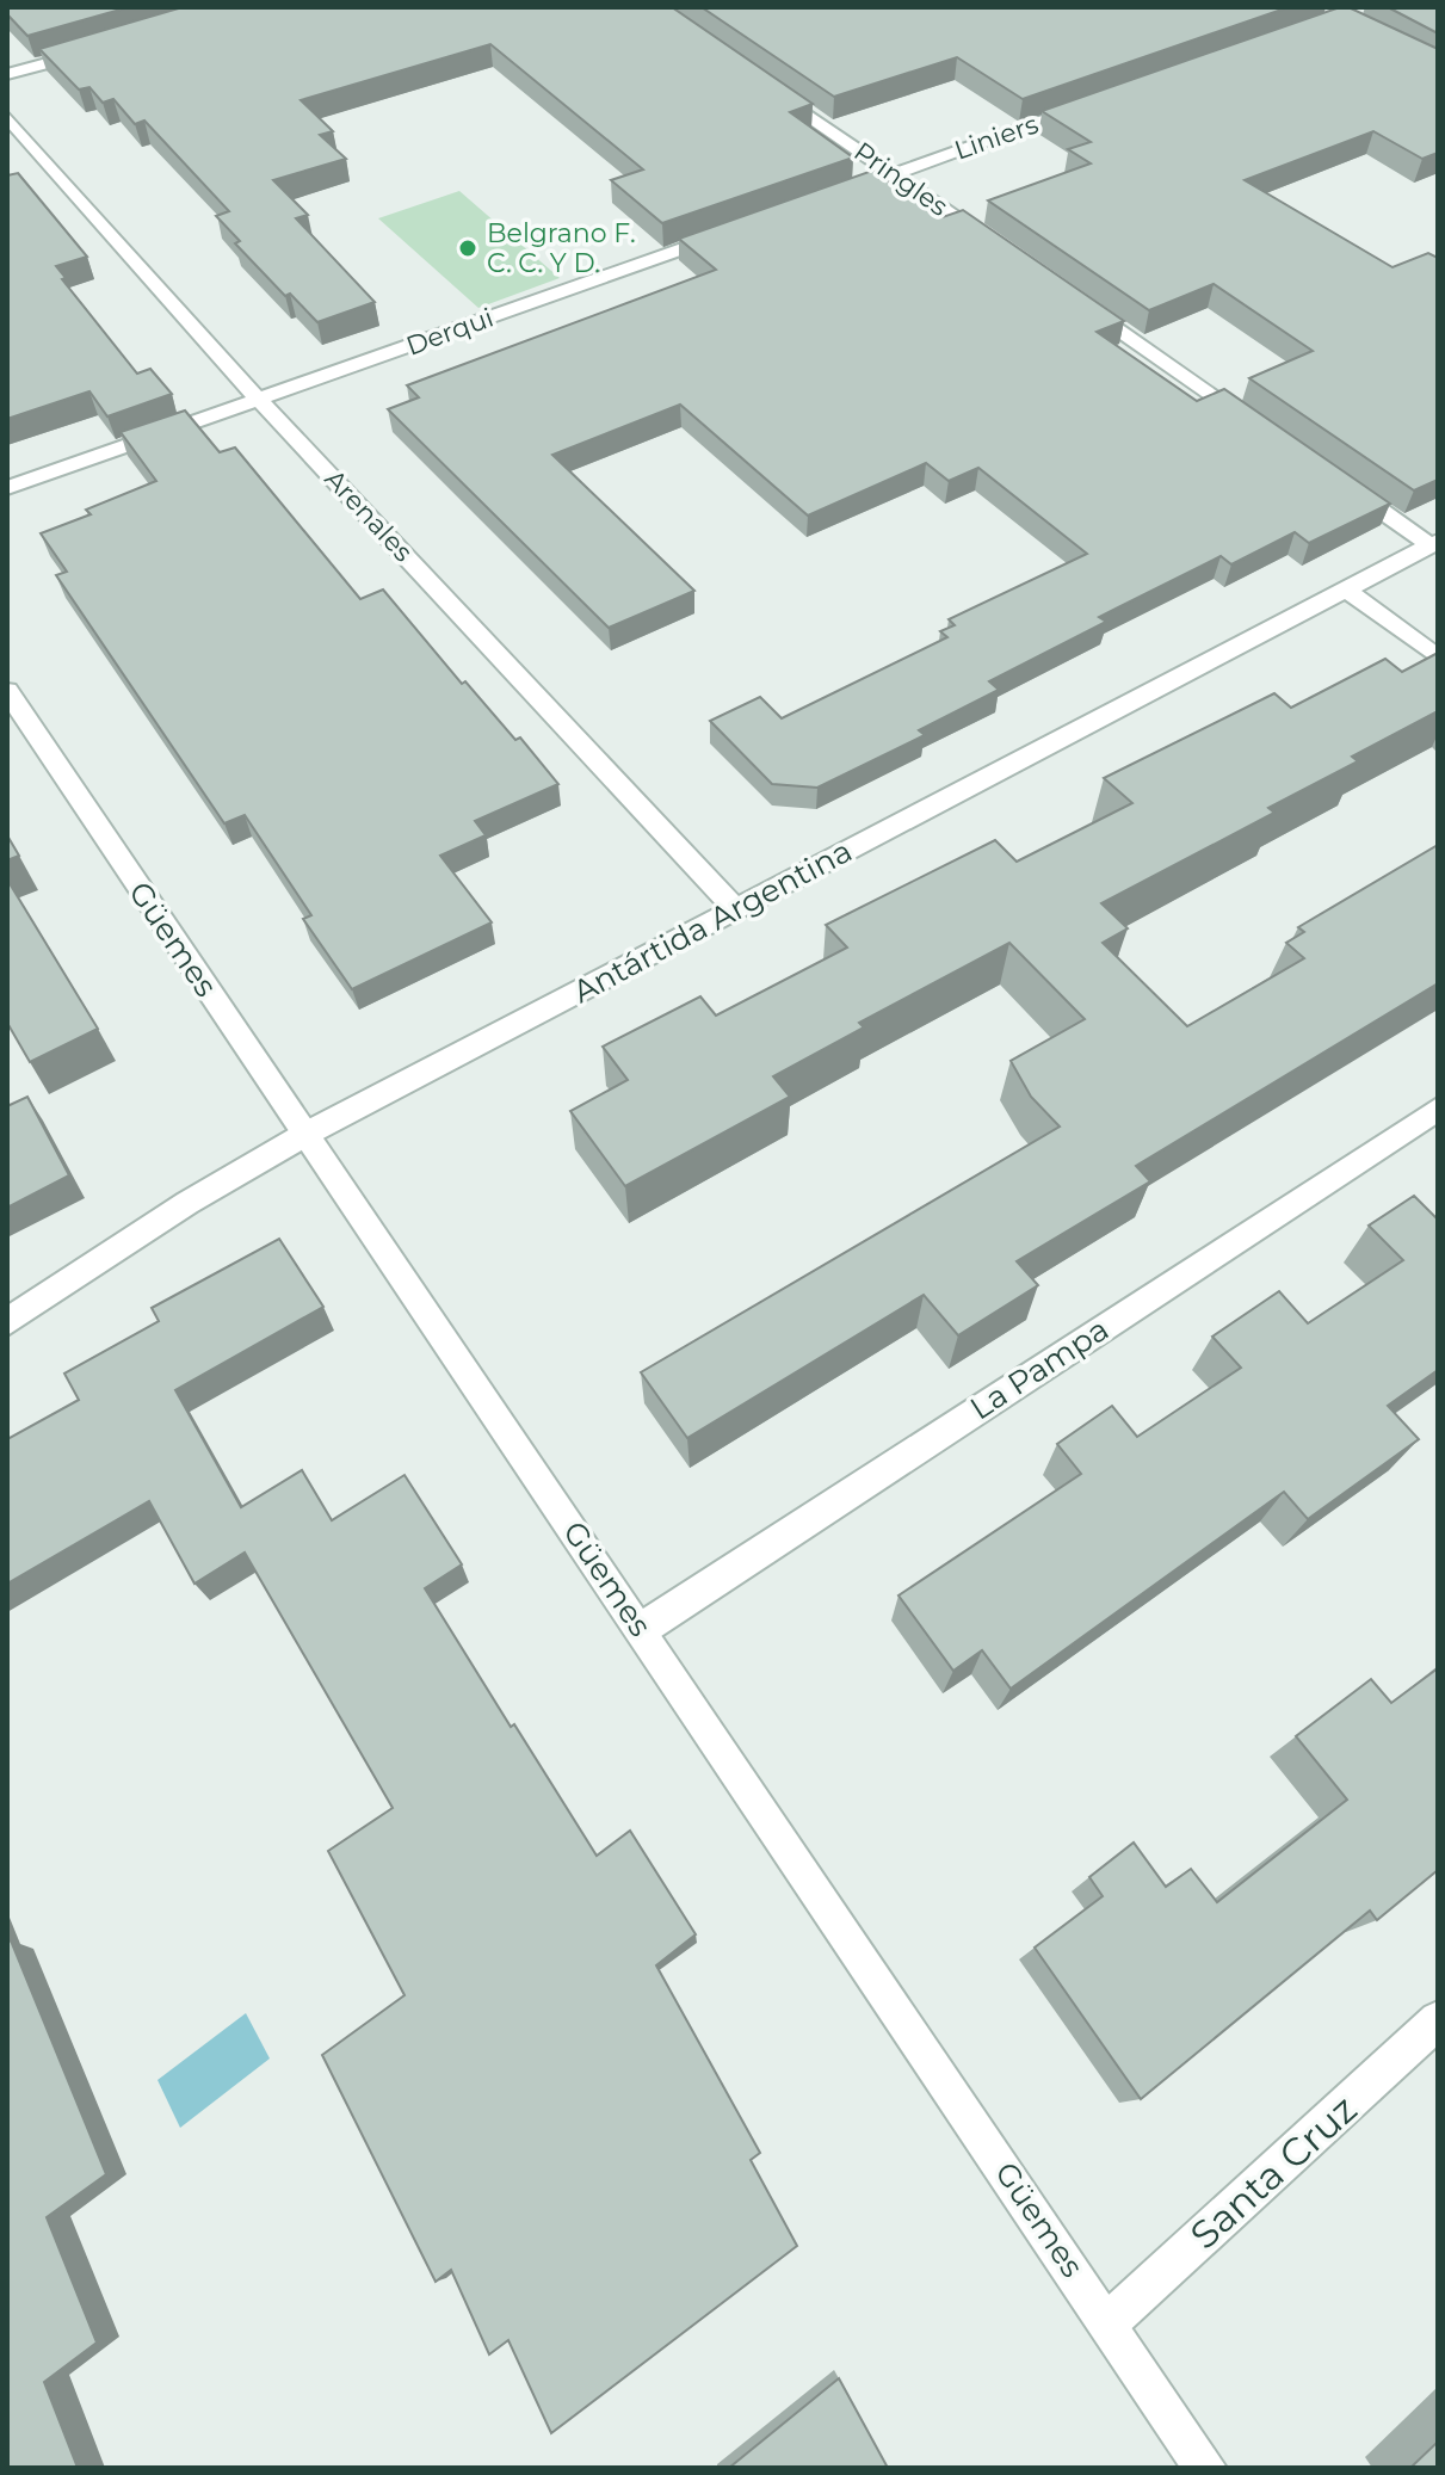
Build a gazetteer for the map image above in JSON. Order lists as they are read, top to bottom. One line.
{"streets":{"street":["Liniers","Pringles","Derqui","Arenales","Antártida Argentina","Güemes","La Pampa","Santa Cruz"]},"crossings":[["Liniers","Pringles"],["Derqui","Arenales"],["Arenales","Antártida Argentina"],["Antártida Argentina","Güemes"],["Güemes","La Pampa"],["Güemes","Santa Cruz"]],"places":["Belgrano F. C. C. Y D."]}
